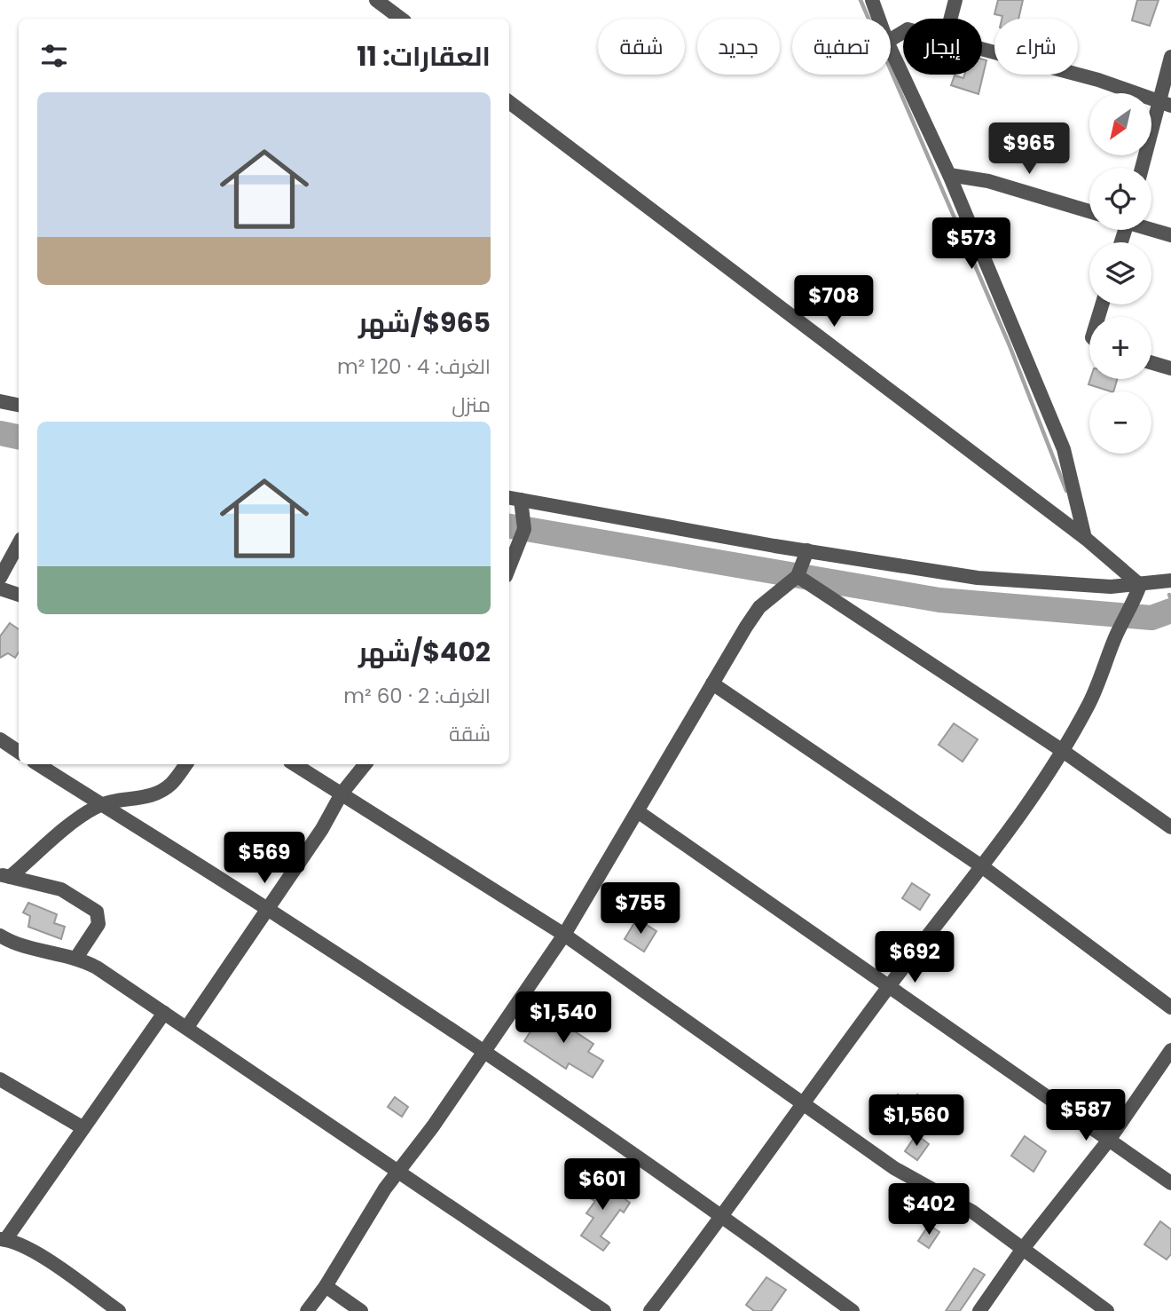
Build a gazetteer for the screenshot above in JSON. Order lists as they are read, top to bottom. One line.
{"north":"bottom left","page":{"chip":["شراء","إيجار","تصفية","جديد","شقة"],"heading":"العقارات: 11","map_buttons":["+","−"],"list":[{"name":"$965/شهر","note":"الغرف: 4 · 120 m² · منزل"},{"name":"$402/شهر","note":"الغرف: 2 · 60 m² · شقة"}],"price":["$965","$573","$708","$569","$755","$692","$1,540","$587","$1,560","$601","$402"]}}
